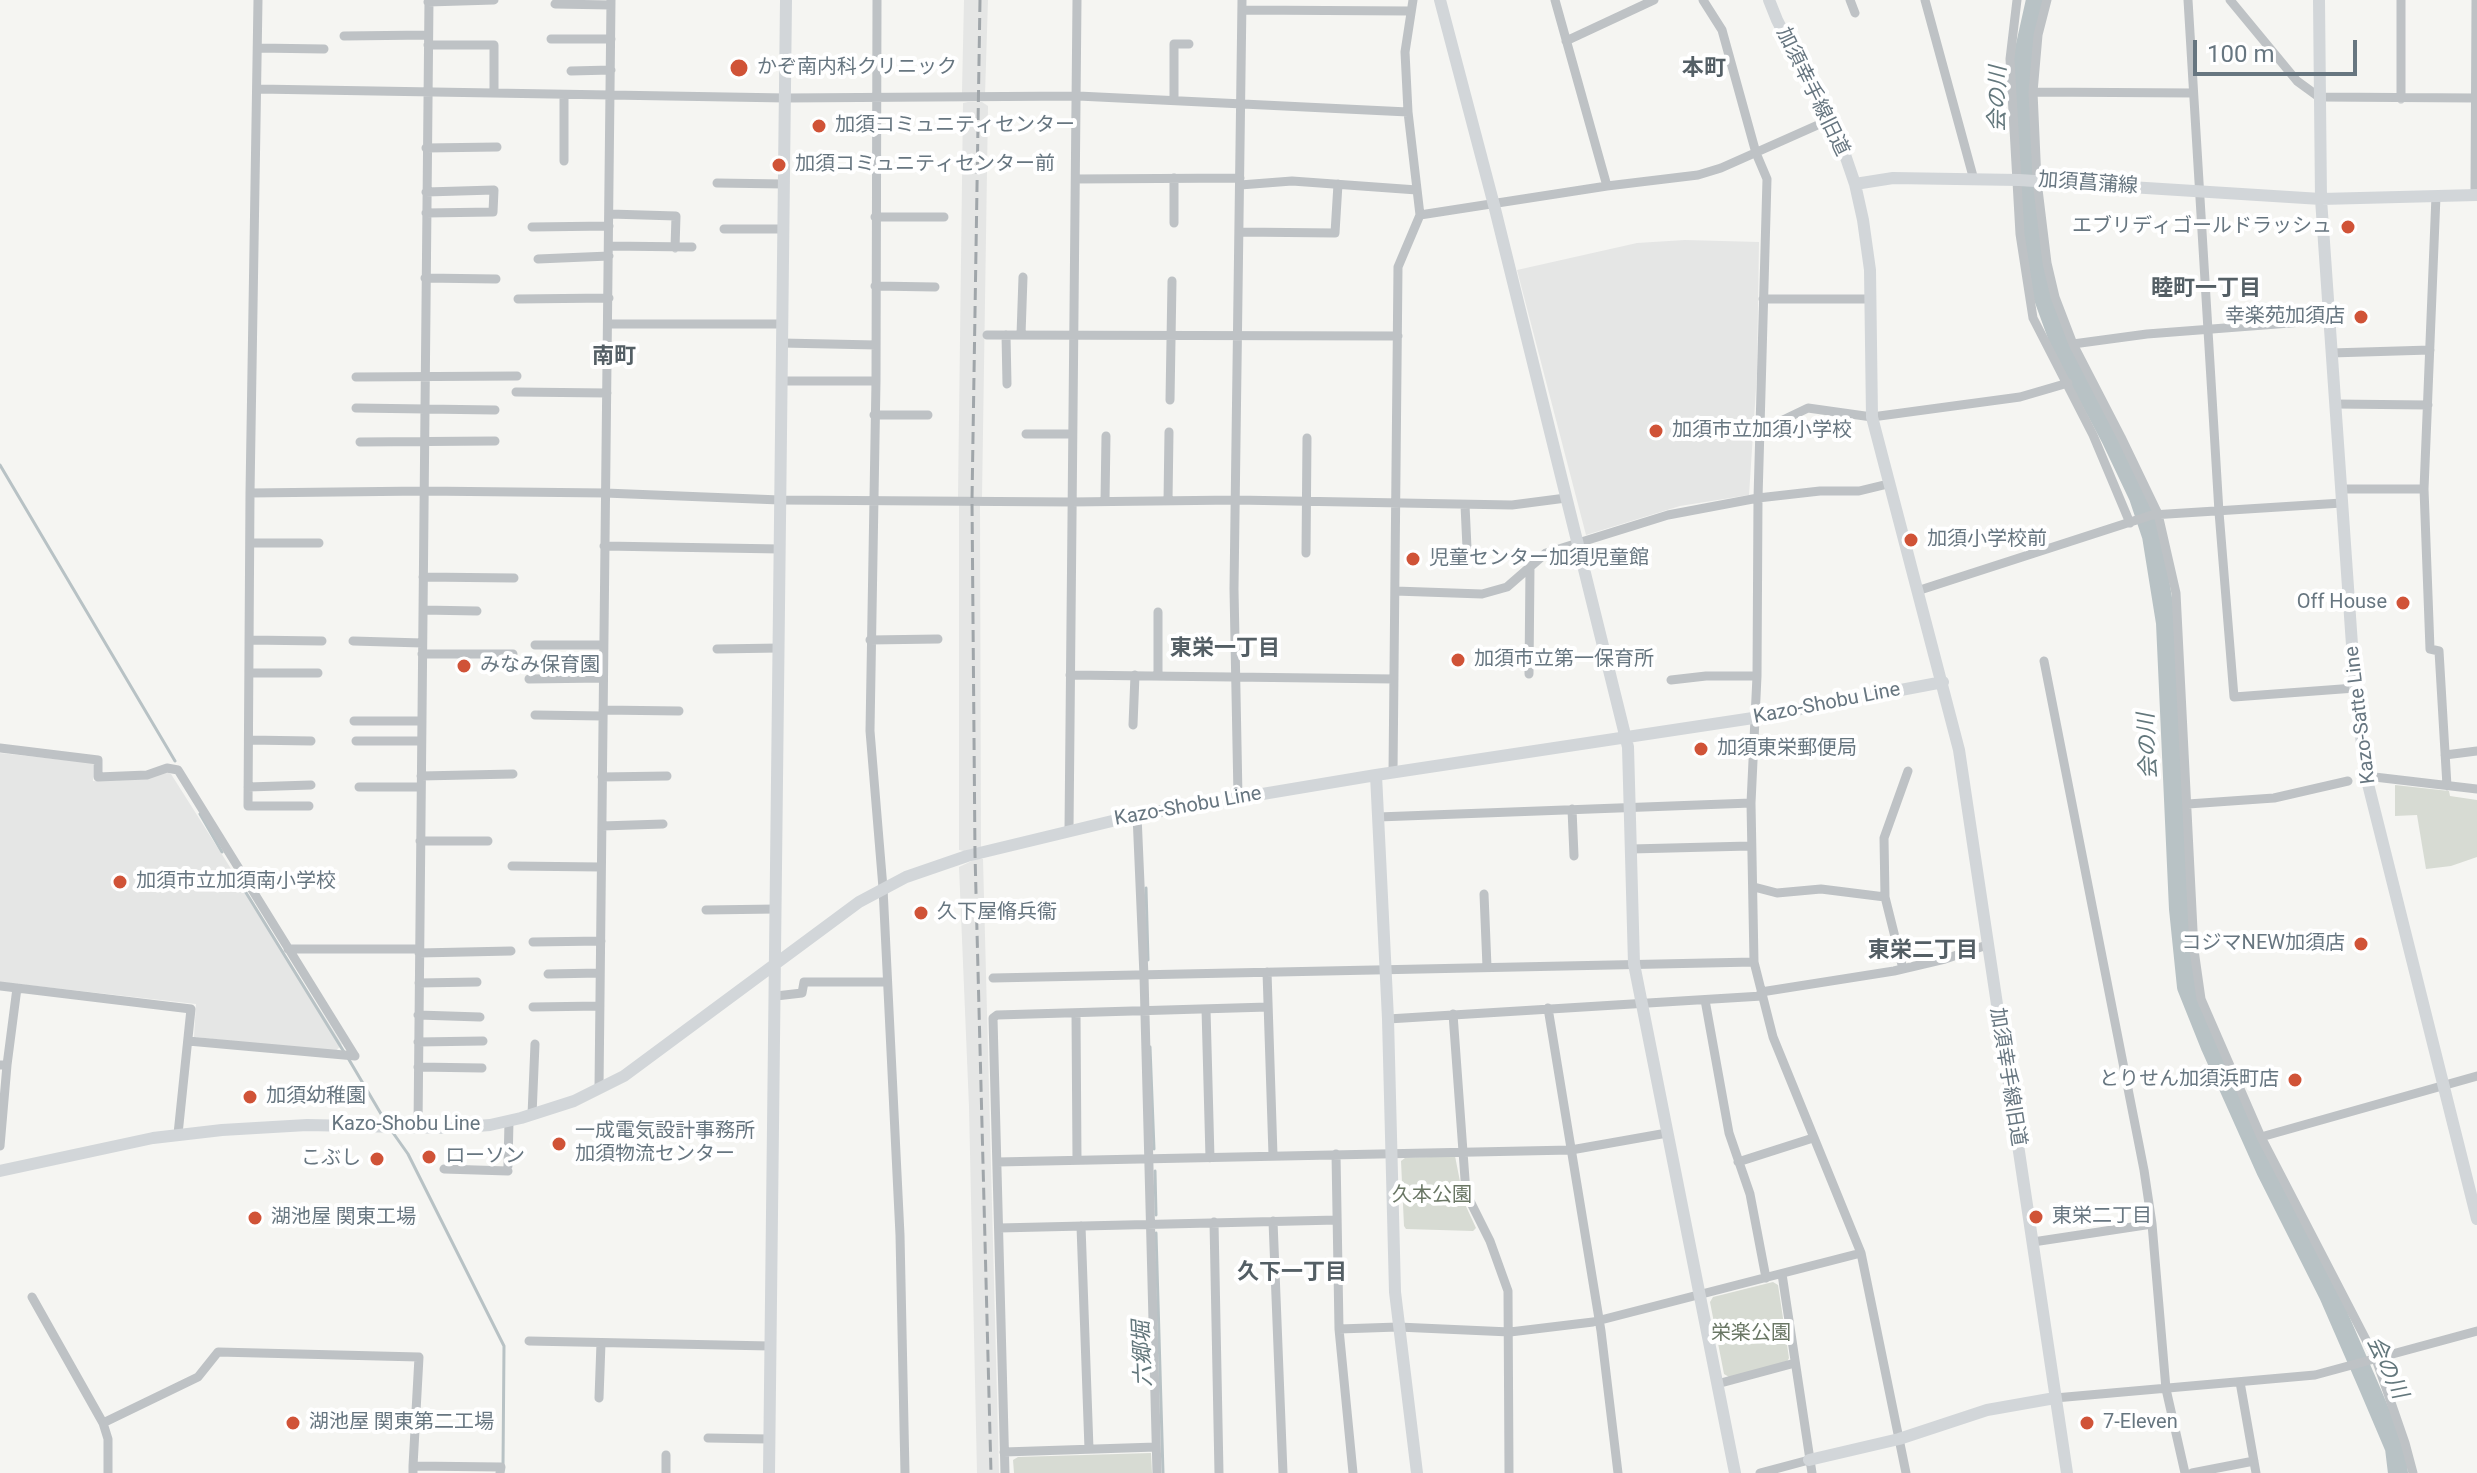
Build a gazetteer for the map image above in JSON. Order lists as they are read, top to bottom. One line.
{"streets":{"street":["加須幸手線旧道","加須菖蒲線","Kazo-Shobu Line","Kazo-Satte Line"]},"crossings":[["加須幸手線旧道","加須菖蒲線"],["加須幸手線旧道","Kazo-Shobu Line"],["加須菖蒲線","Kazo-Satte Line"]],"districts":["本町","睦町一丁目","南町","東栄一丁目","東栄二丁目","久下一丁目"],"water":["会の川","六郷堀"],"parks":["久本公園","栄楽公園"],"places":["かぞ南内科クリニック","加須コミュニティセンター","加須コミュニティセンター前","エブリディゴールドラッシュ","幸楽苑加須店","加須市立加須小学校","加須小学校前","児童センター加須児童館","Off House","加須市立第一保育所","みなみ保育園","加須東栄郵便局","加須市立加須南小学校","久下屋脩兵衞","コジマNEW加須店","とりせん加須浜町店","加須幼稚園","一成電気設計事務所 加須物流センター","ローソン","こぶし","東栄二丁目","湖池屋 関東工場","湖池屋 関東第二工場","7-Eleven"],"scale_bar":"100 m"}
